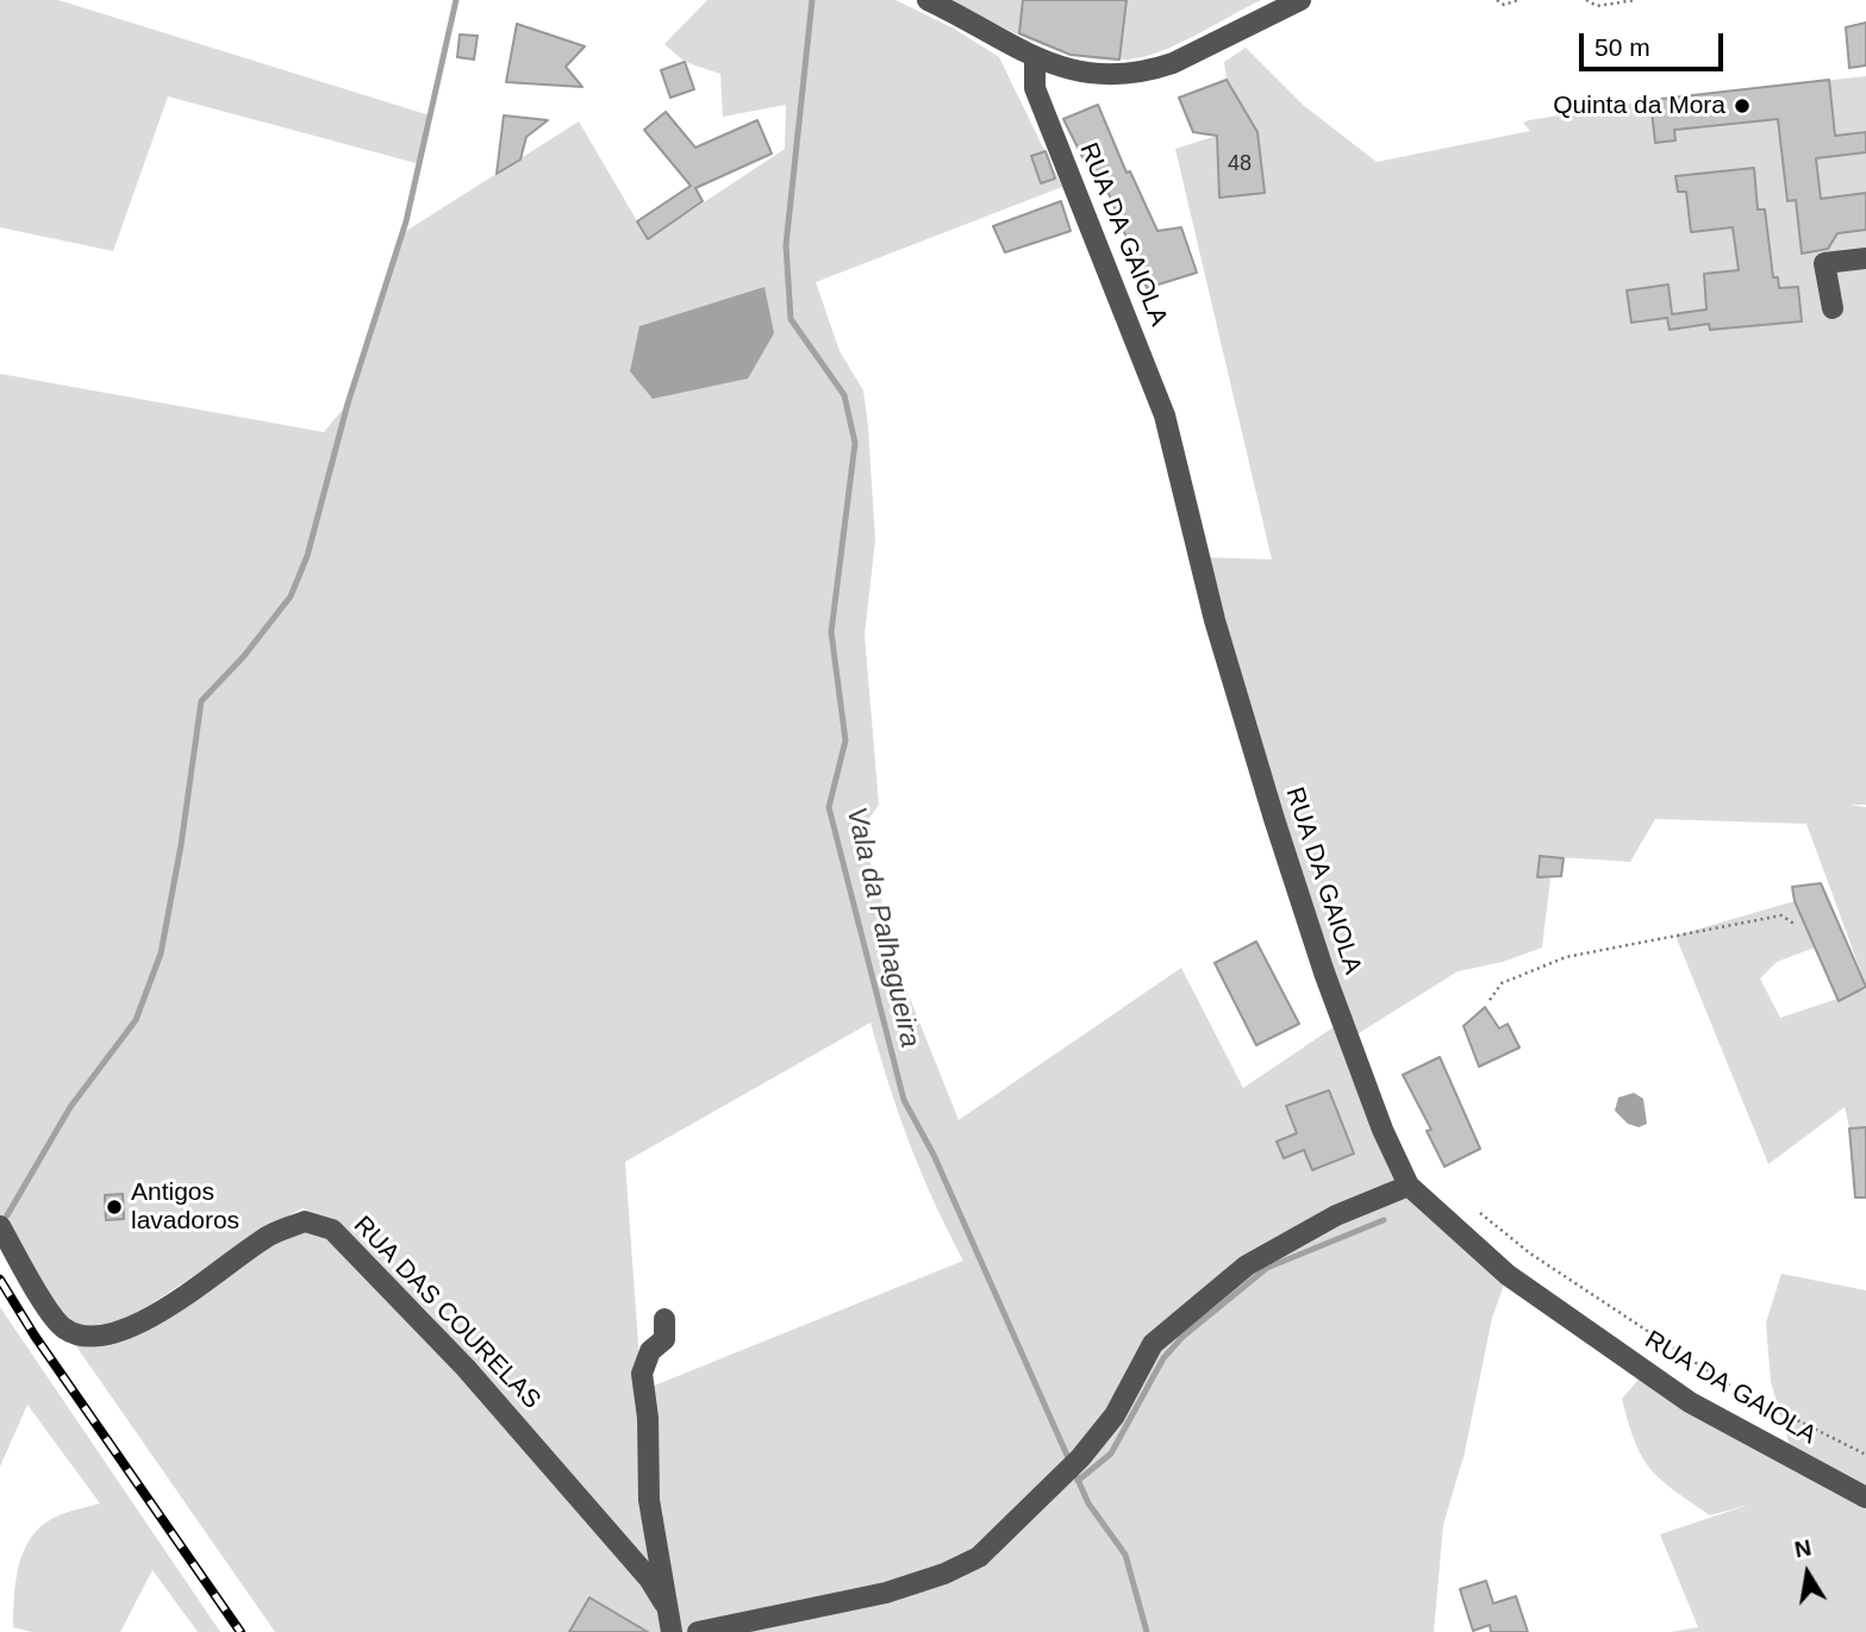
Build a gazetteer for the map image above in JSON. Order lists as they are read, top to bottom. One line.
{"streets":{"street":["RUA DA GAIOLA","RUA DAS COURELAS"]},"water":["Vala da Palhagueira"],"places":["Quinta da Mora","Antigos lavadoros"],"house_numbers":["48"],"scale_bar":"50 m","north":"top"}
